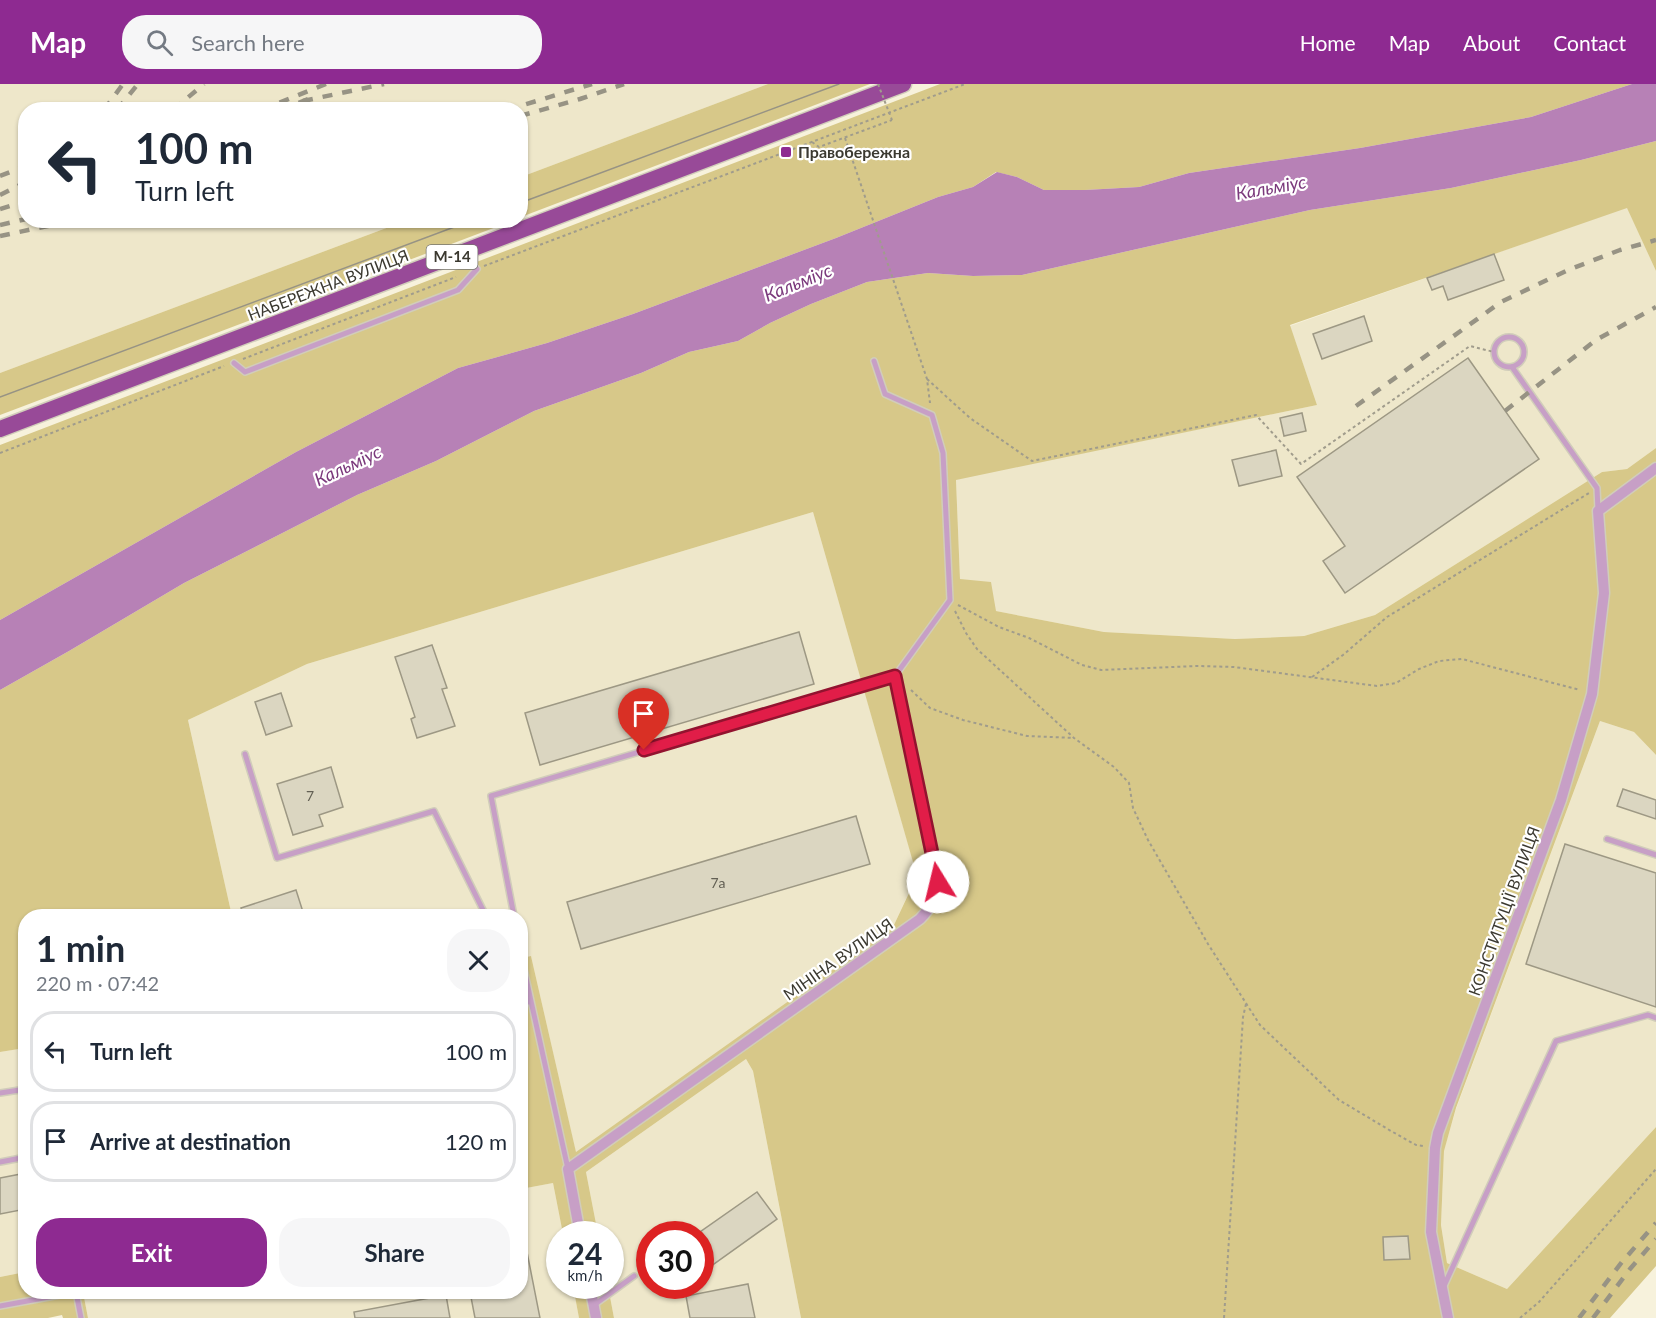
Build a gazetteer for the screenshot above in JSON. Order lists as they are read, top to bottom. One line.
{"streets":{"highway":["М-14","НАБЕРЕЖНА ВУЛИЦЯ"],"street":["КОНСТИТУЦІЇ ВУЛИЦЯ","МІНІНА ВУЛИЦЯ"]},"water":["Кальміус"],"places":{"transit":["Правобережна"]},"house_numbers":["7","7а"],"page":{"header":"Map","search":"Search here","nav":["Home","Map","About","Contact"],"turn":["100 m","Turn left"],"heading":["1 min","220 m · 07:42"],"list":[{"name":"Turn left","value":"100 m"},{"name":"Arrive at destination","value":"120 m"}],"buttons":["Exit","Share"],"speed":"24 km/h","limit":"30"}}
